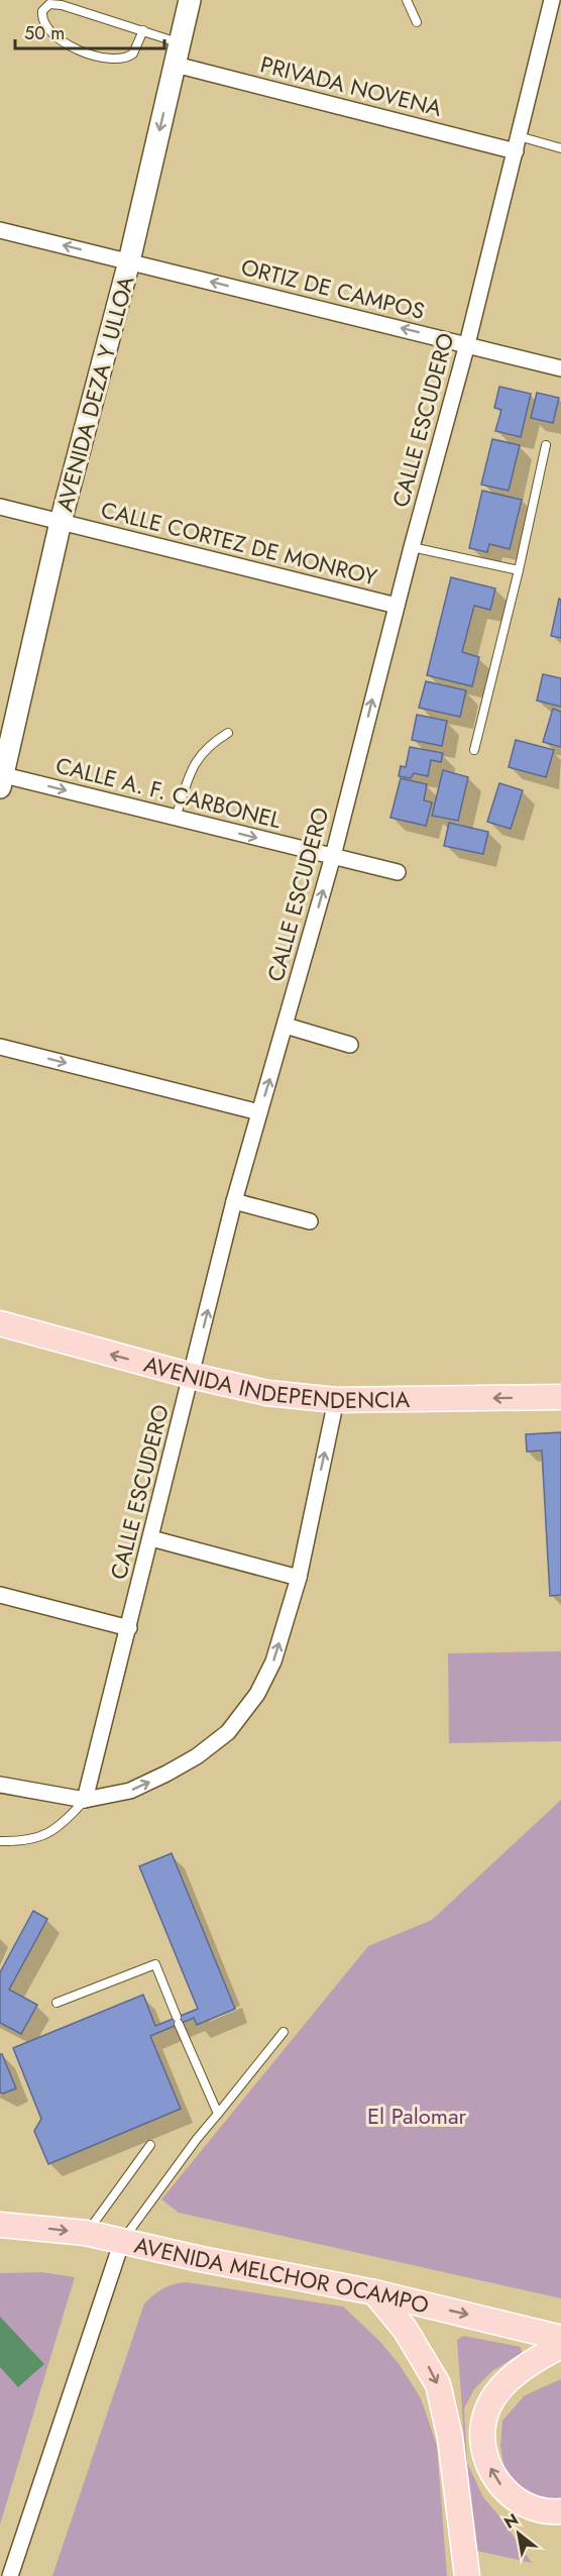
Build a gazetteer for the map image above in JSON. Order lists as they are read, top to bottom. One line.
{"streets":{"main road":["AVENIDA DEZA Y ULLOA","AVENIDA INDEPENDENCIA","AVENIDA MELCHOR OCAMPO"],"street":["PRIVADA NOVENA","ORTIZ DE CAMPOS","CALLE ESCUDERO","CALLE CORTEZ DE MONROY","CALLE A. F. CARBONEL"]},"crossings":[["PRIVADA NOVENA","AVENIDA DEZA Y ULLOA"],["PRIVADA NOVENA","CALLE ESCUDERO"],["ORTIZ DE CAMPOS","AVENIDA DEZA Y ULLOA"],["ORTIZ DE CAMPOS","CALLE ESCUDERO"],["AVENIDA DEZA Y ULLOA","CALLE CORTEZ DE MONROY"],["AVENIDA DEZA Y ULLOA","CALLE A. F. CARBONEL"],["CALLE ESCUDERO","CALLE CORTEZ DE MONROY"],["CALLE ESCUDERO","CALLE A. F. CARBONEL"],["CALLE ESCUDERO","AVENIDA INDEPENDENCIA"]],"one_way":["ORTIZ DE CAMPOS","CALLE ESCUDERO","CALLE A. F. CARBONEL","AVENIDA INDEPENDENCIA","AVENIDA MELCHOR OCAMPO"],"parks":["El Palomar"],"scale_bar":"50 m","north":"top left"}
